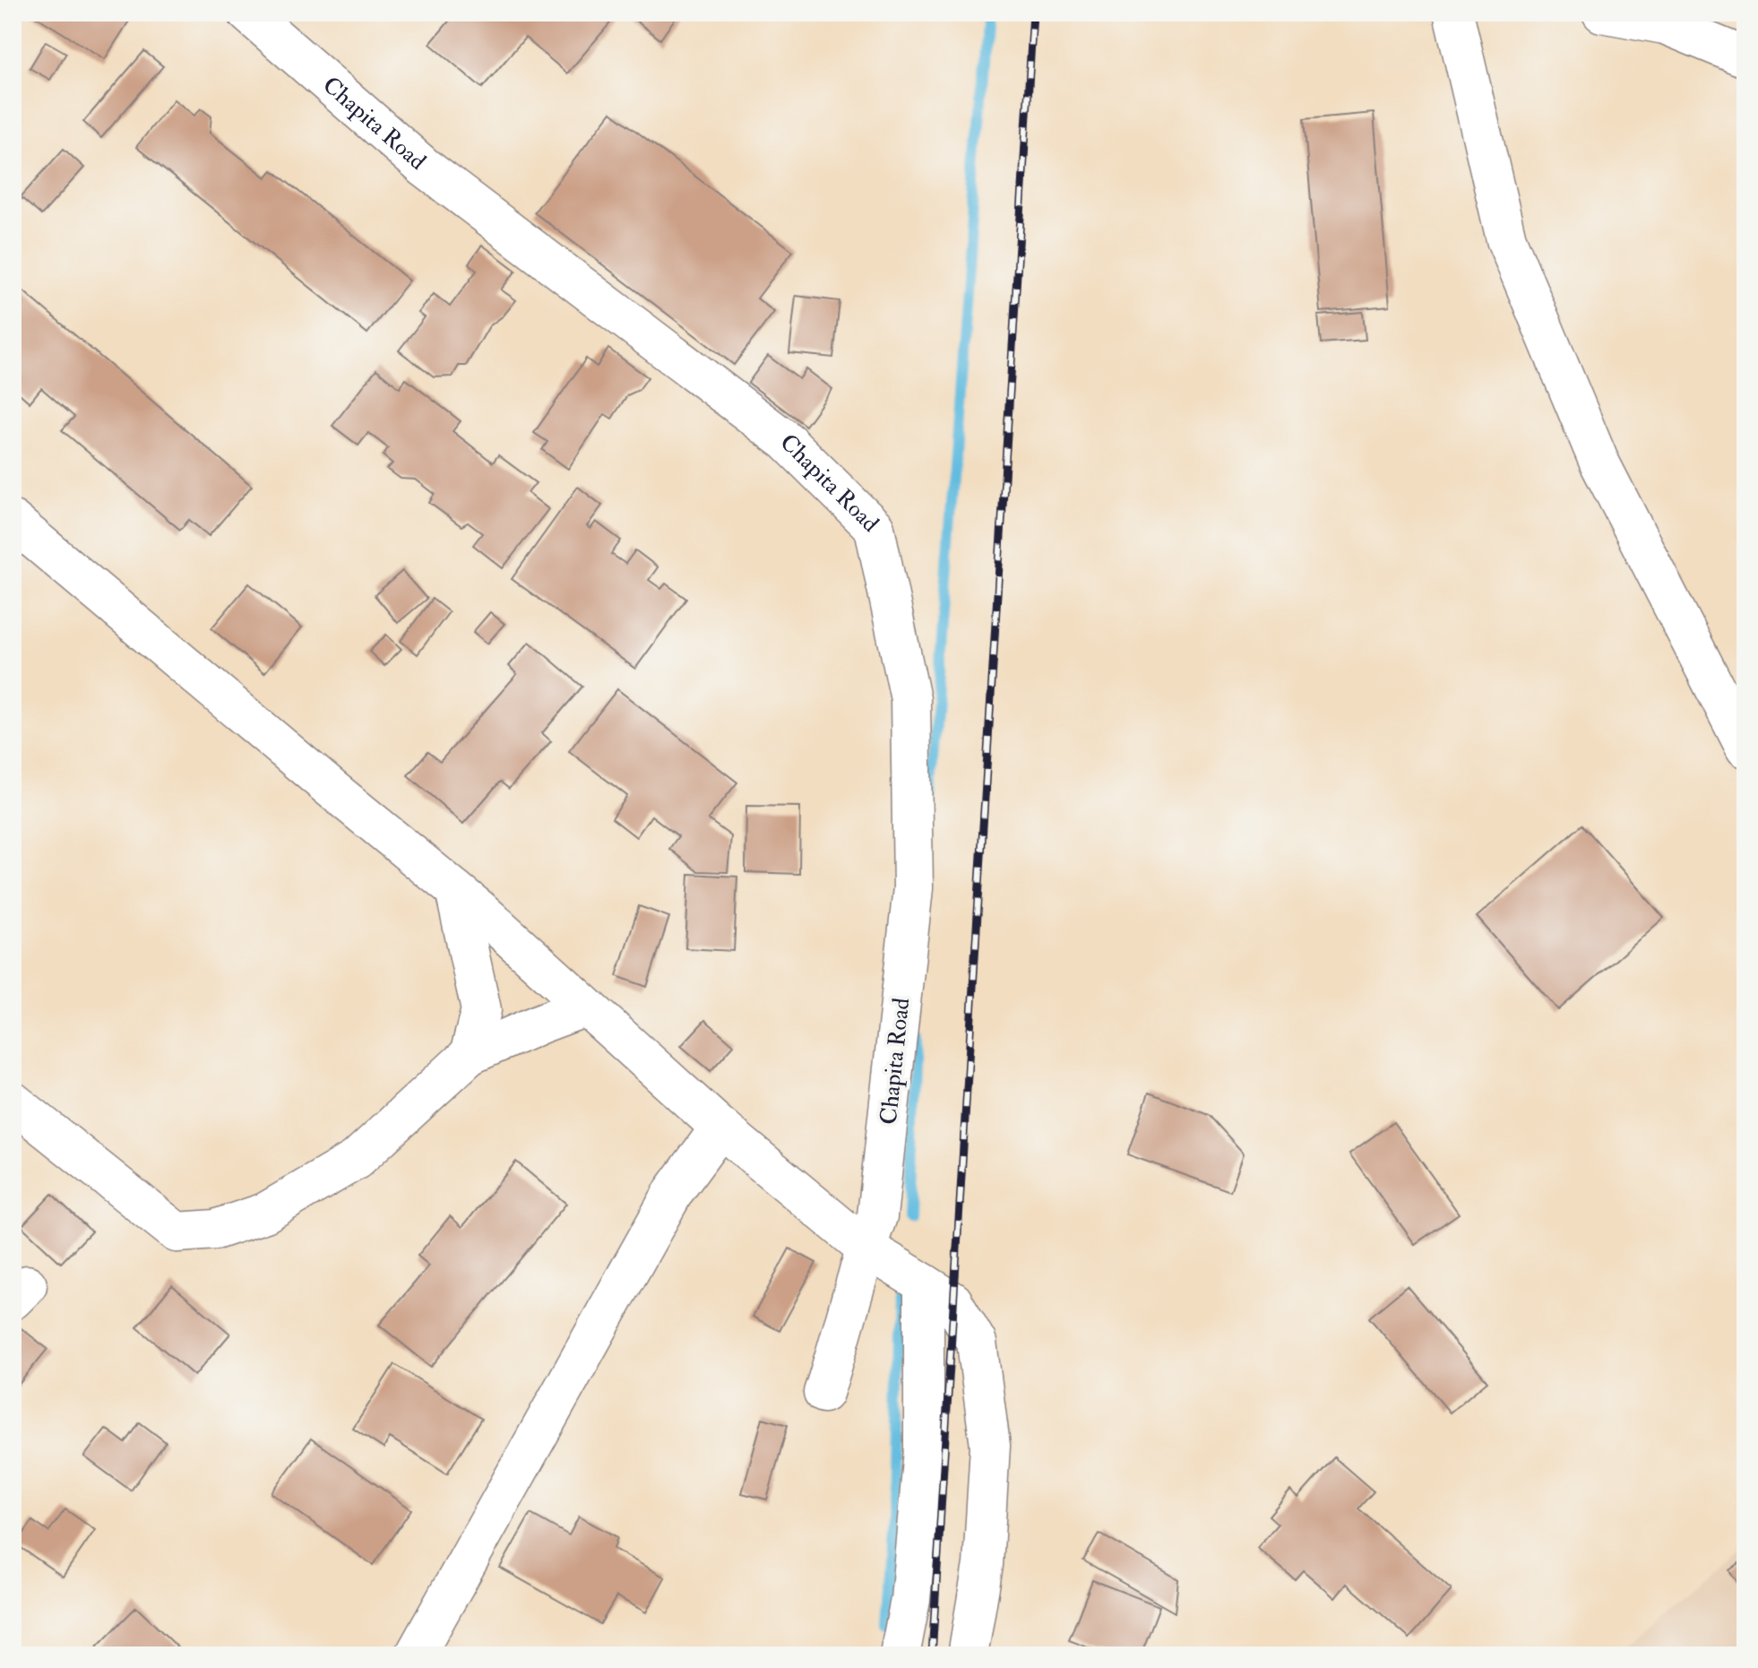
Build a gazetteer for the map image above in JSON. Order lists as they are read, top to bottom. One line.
{"streets":{"street":["Chapita Road"]}}
